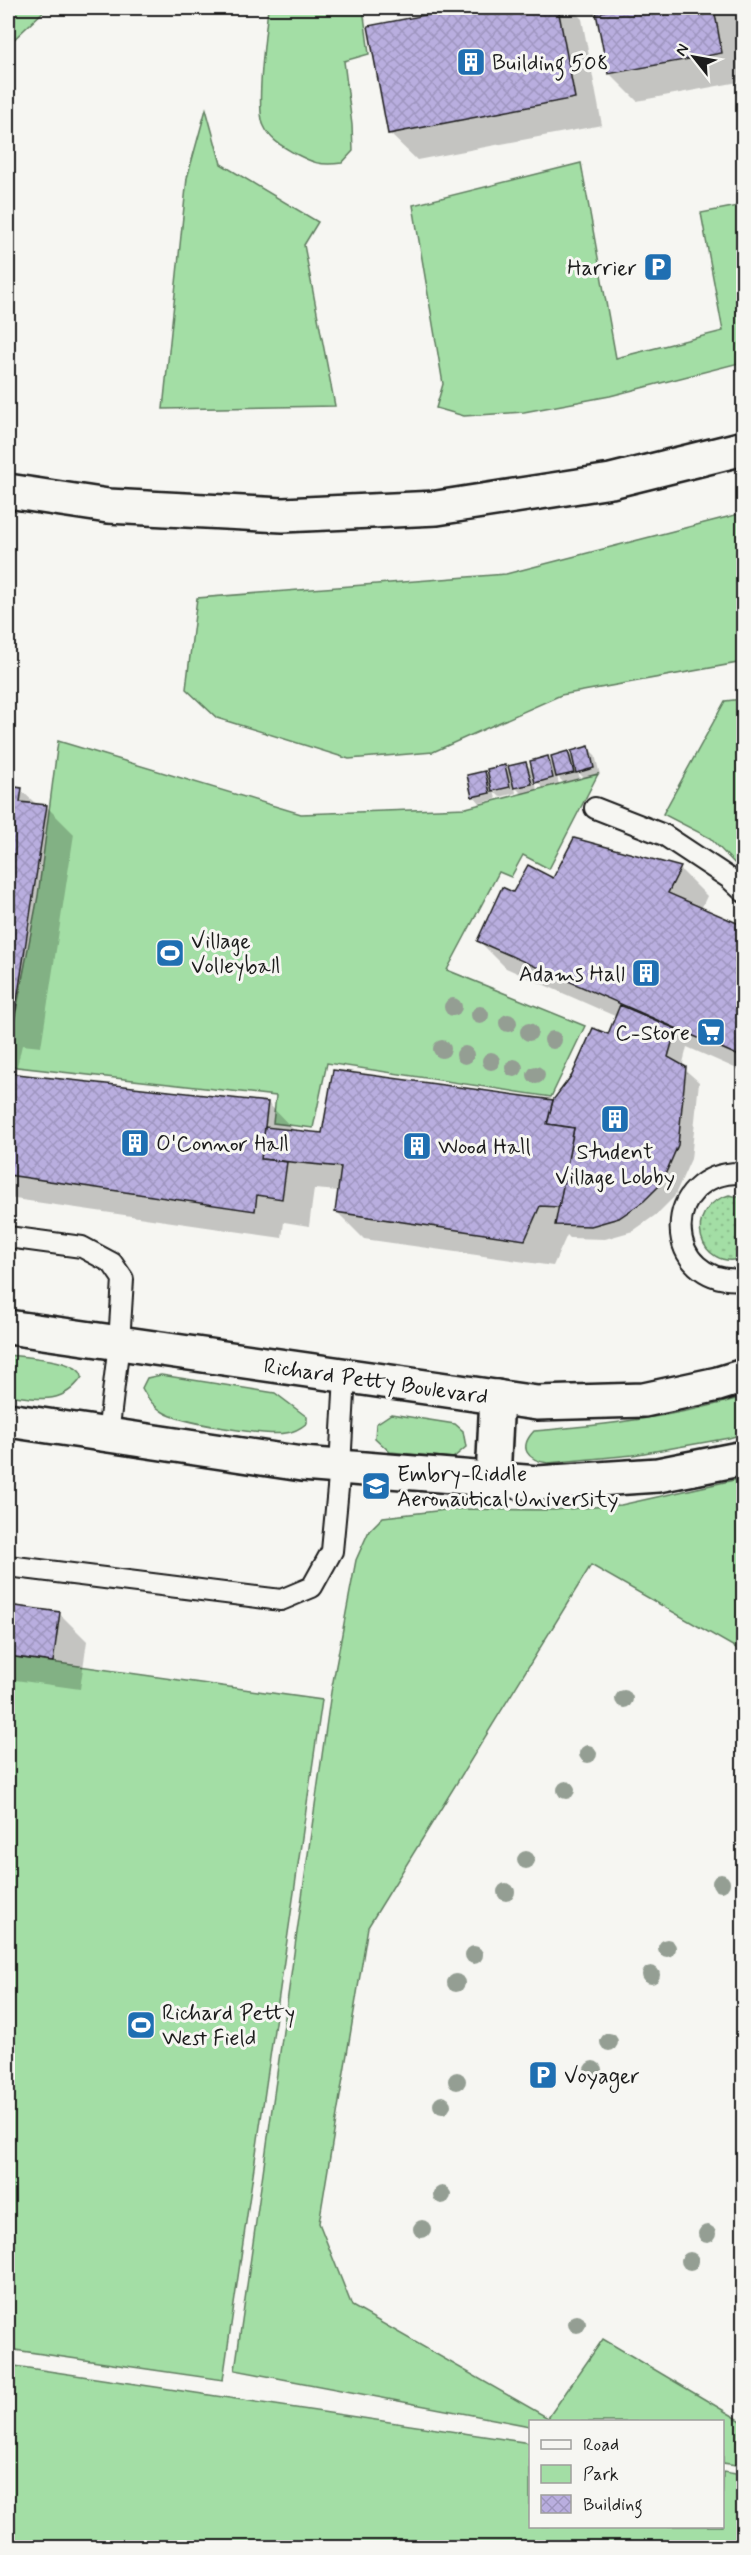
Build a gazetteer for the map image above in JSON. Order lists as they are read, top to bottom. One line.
{"streets":{"street":["Richard Petty Boulevard"]},"places":{"building":["Building 508","Adams Hall","Student Village Lobby","O'Connor Hall","Wood Hall"],"parking":["Harrier","Voyager"],"sports":["Village Volleyball","Richard Petty West Field"],"supermarket":["C-Store"],"school or university":["Embry-Riddle Aeronautical University"]},"legend":["Road","Park","Building"],"north":"top left"}
